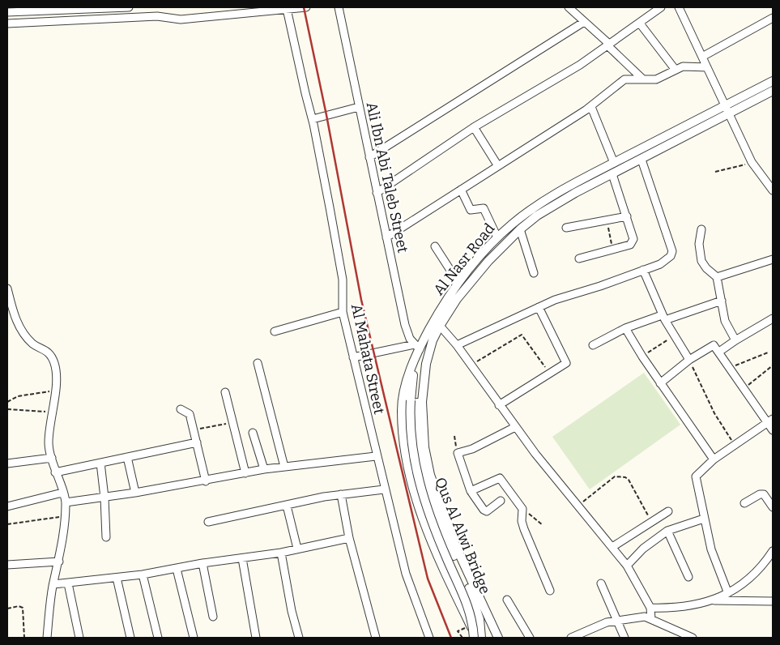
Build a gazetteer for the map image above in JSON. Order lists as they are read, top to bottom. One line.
{"streets":{"street":["Ali Ibn Abi Taleb Street","Al Nasr Road","Al Mahata Street","Qus Al Alwi Bridge"]},"crossings":[["Ali Ibn Abi Taleb Street","Al Nasr Road"],["Al Nasr Road","Qus Al Alwi Bridge"]]}
